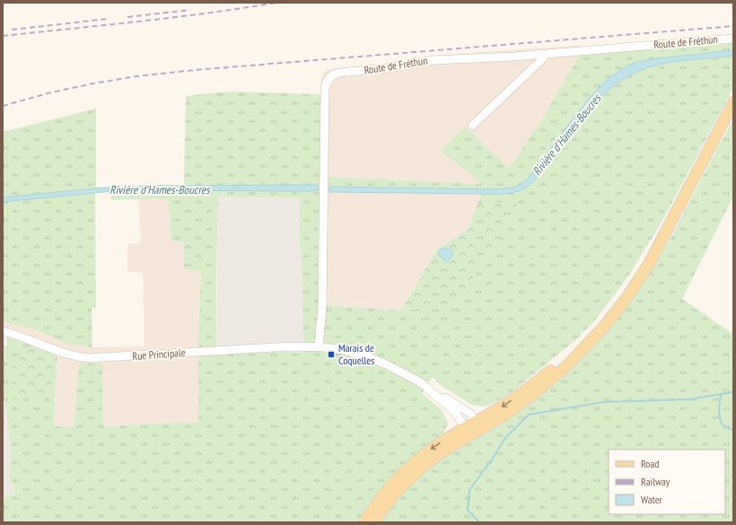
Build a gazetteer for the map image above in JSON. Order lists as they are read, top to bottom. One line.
{"streets":{"street":["Route de Fréthun","Rue Principale"]},"crossings":[["Route de Fréthun","Rue Principale"]],"water":["Rivière d'Hames-Boucres"],"places":{"transit":["Marais de Coquelles"]},"legend":["Road","Railway","Water"]}
